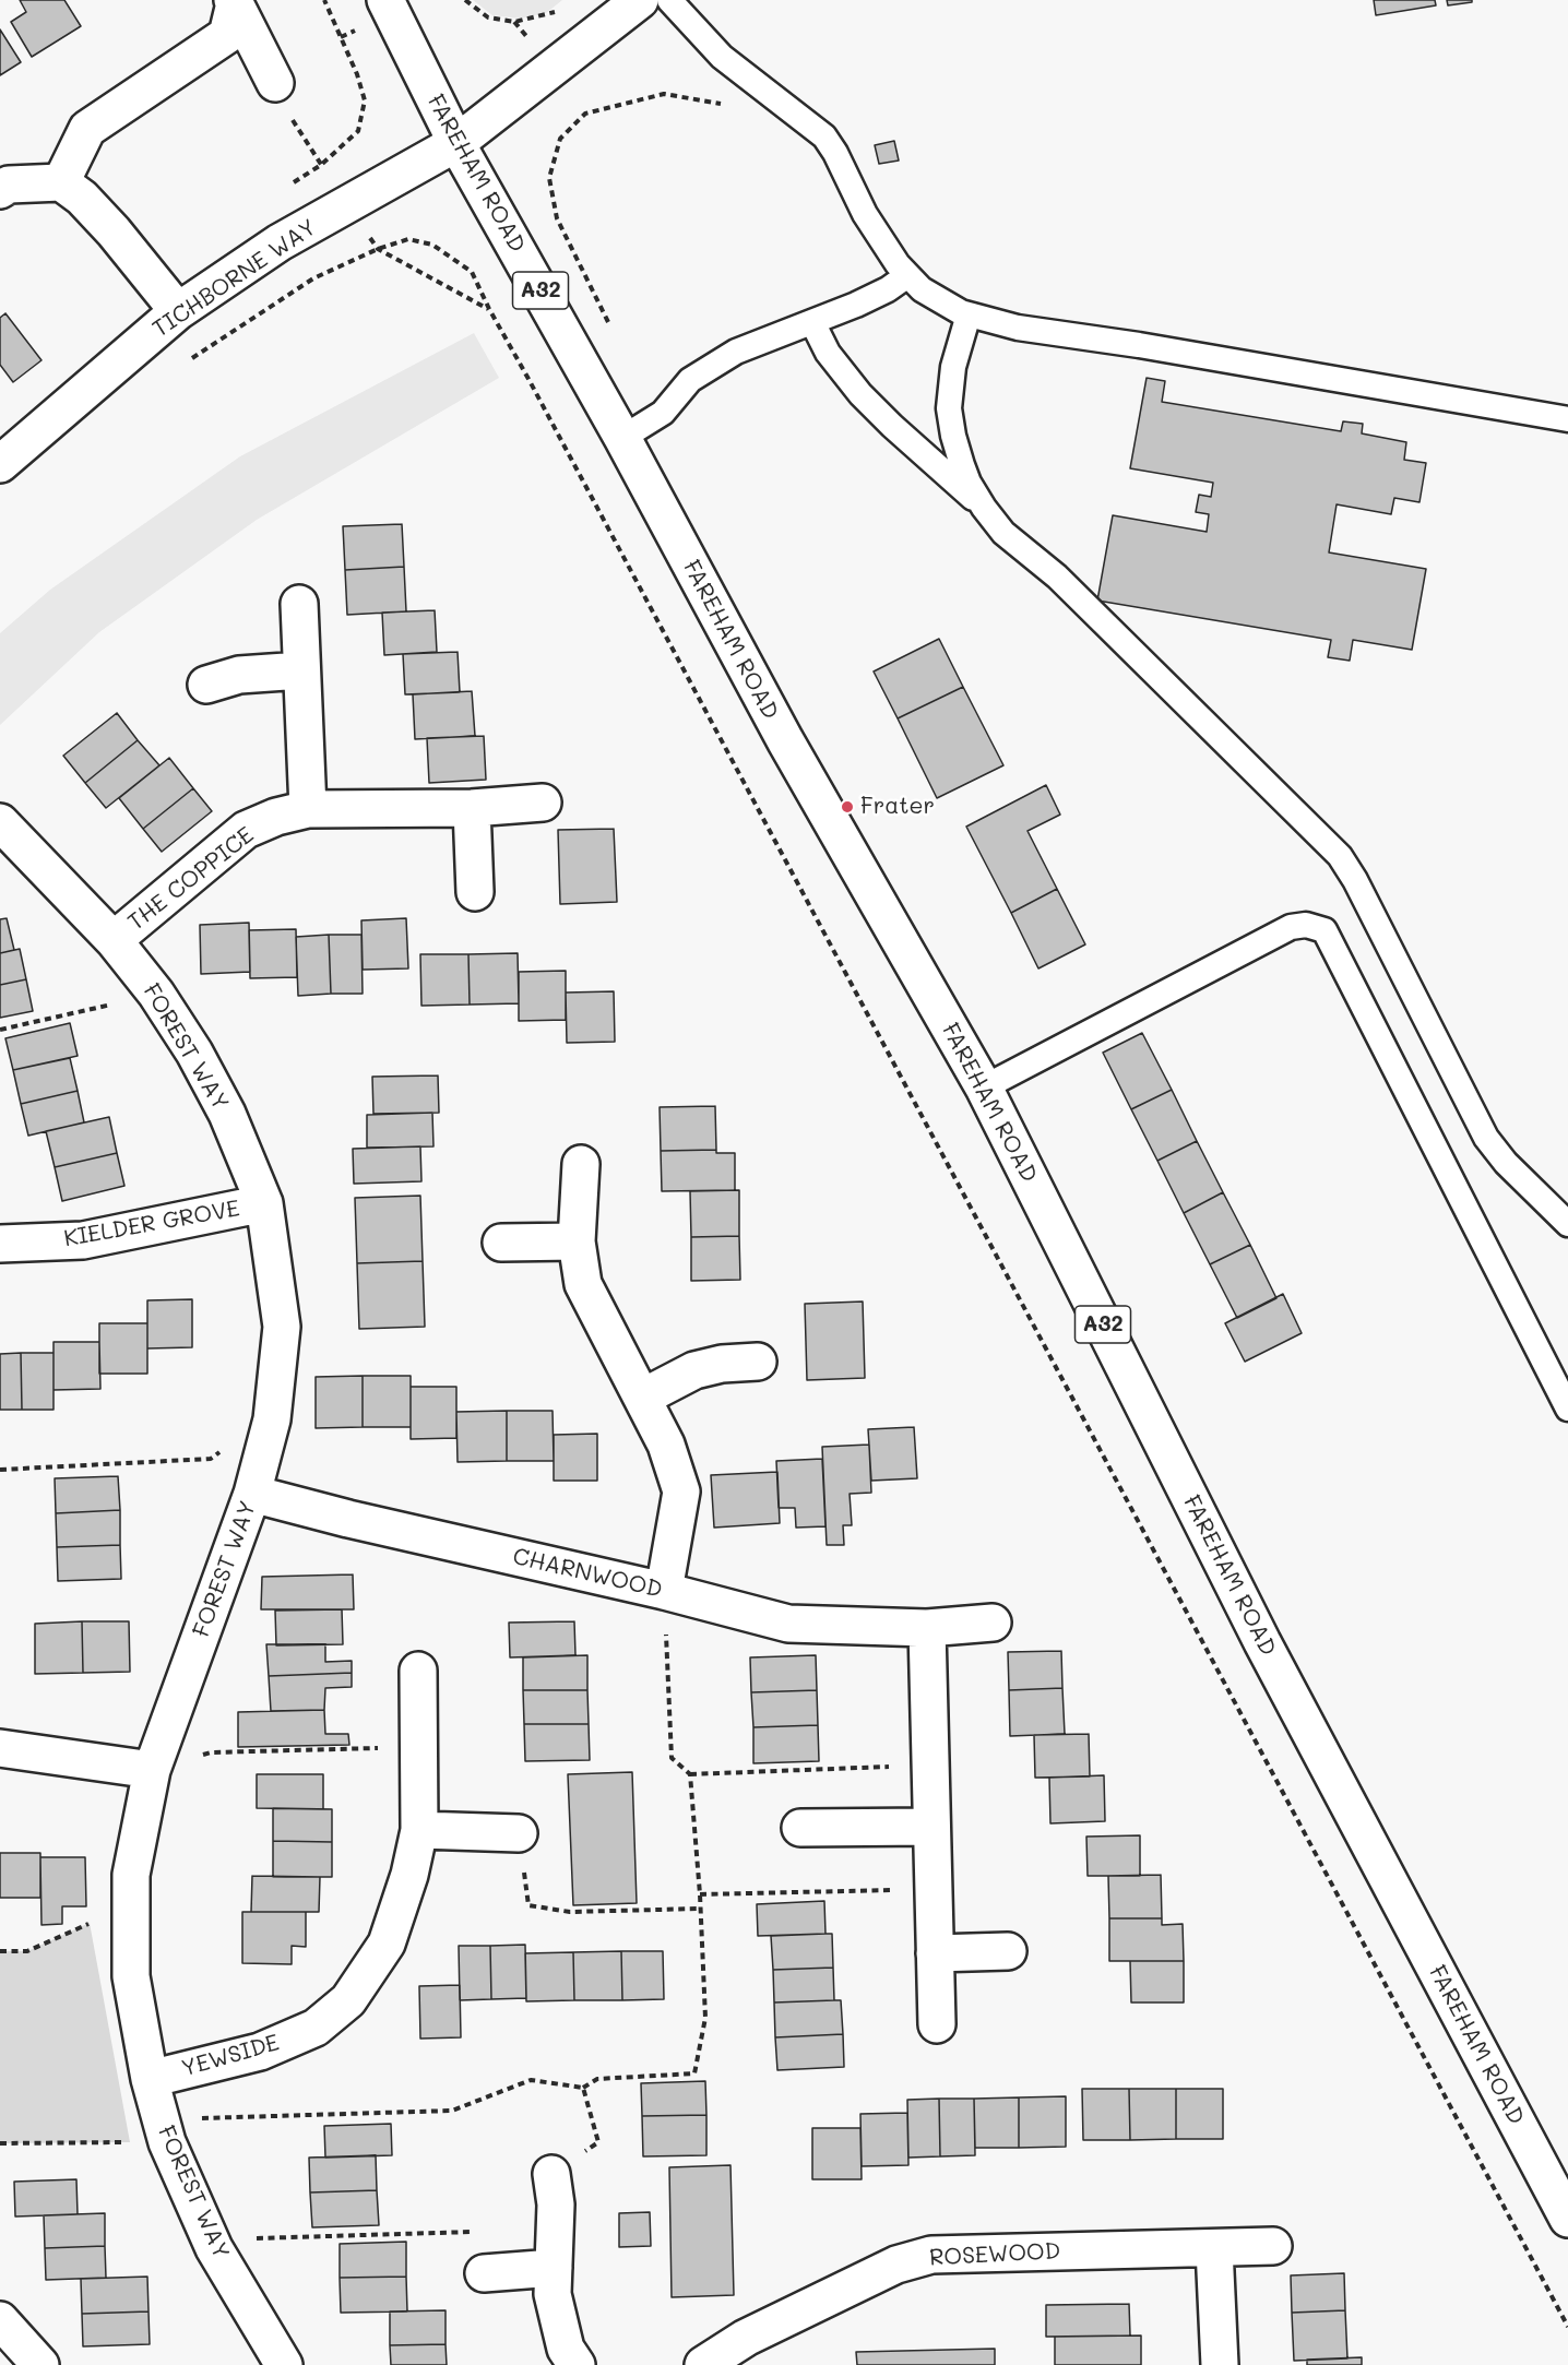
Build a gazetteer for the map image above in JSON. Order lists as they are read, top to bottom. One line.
{"streets":{"street":["FAREHAM ROAD","TICHBORNE WAY","A32","THE COPPICE","FOREST WAY","KIELDER GROVE","CHARNWOOD","YEWSIDE","ROSEWOOD"]},"crossings":[["FAREHAM ROAD","TICHBORNE WAY"],["THE COPPICE","FOREST WAY"],["FOREST WAY","KIELDER GROVE"],["FOREST WAY","CHARNWOOD"],["FOREST WAY","YEWSIDE"]],"places":["Frater"]}
